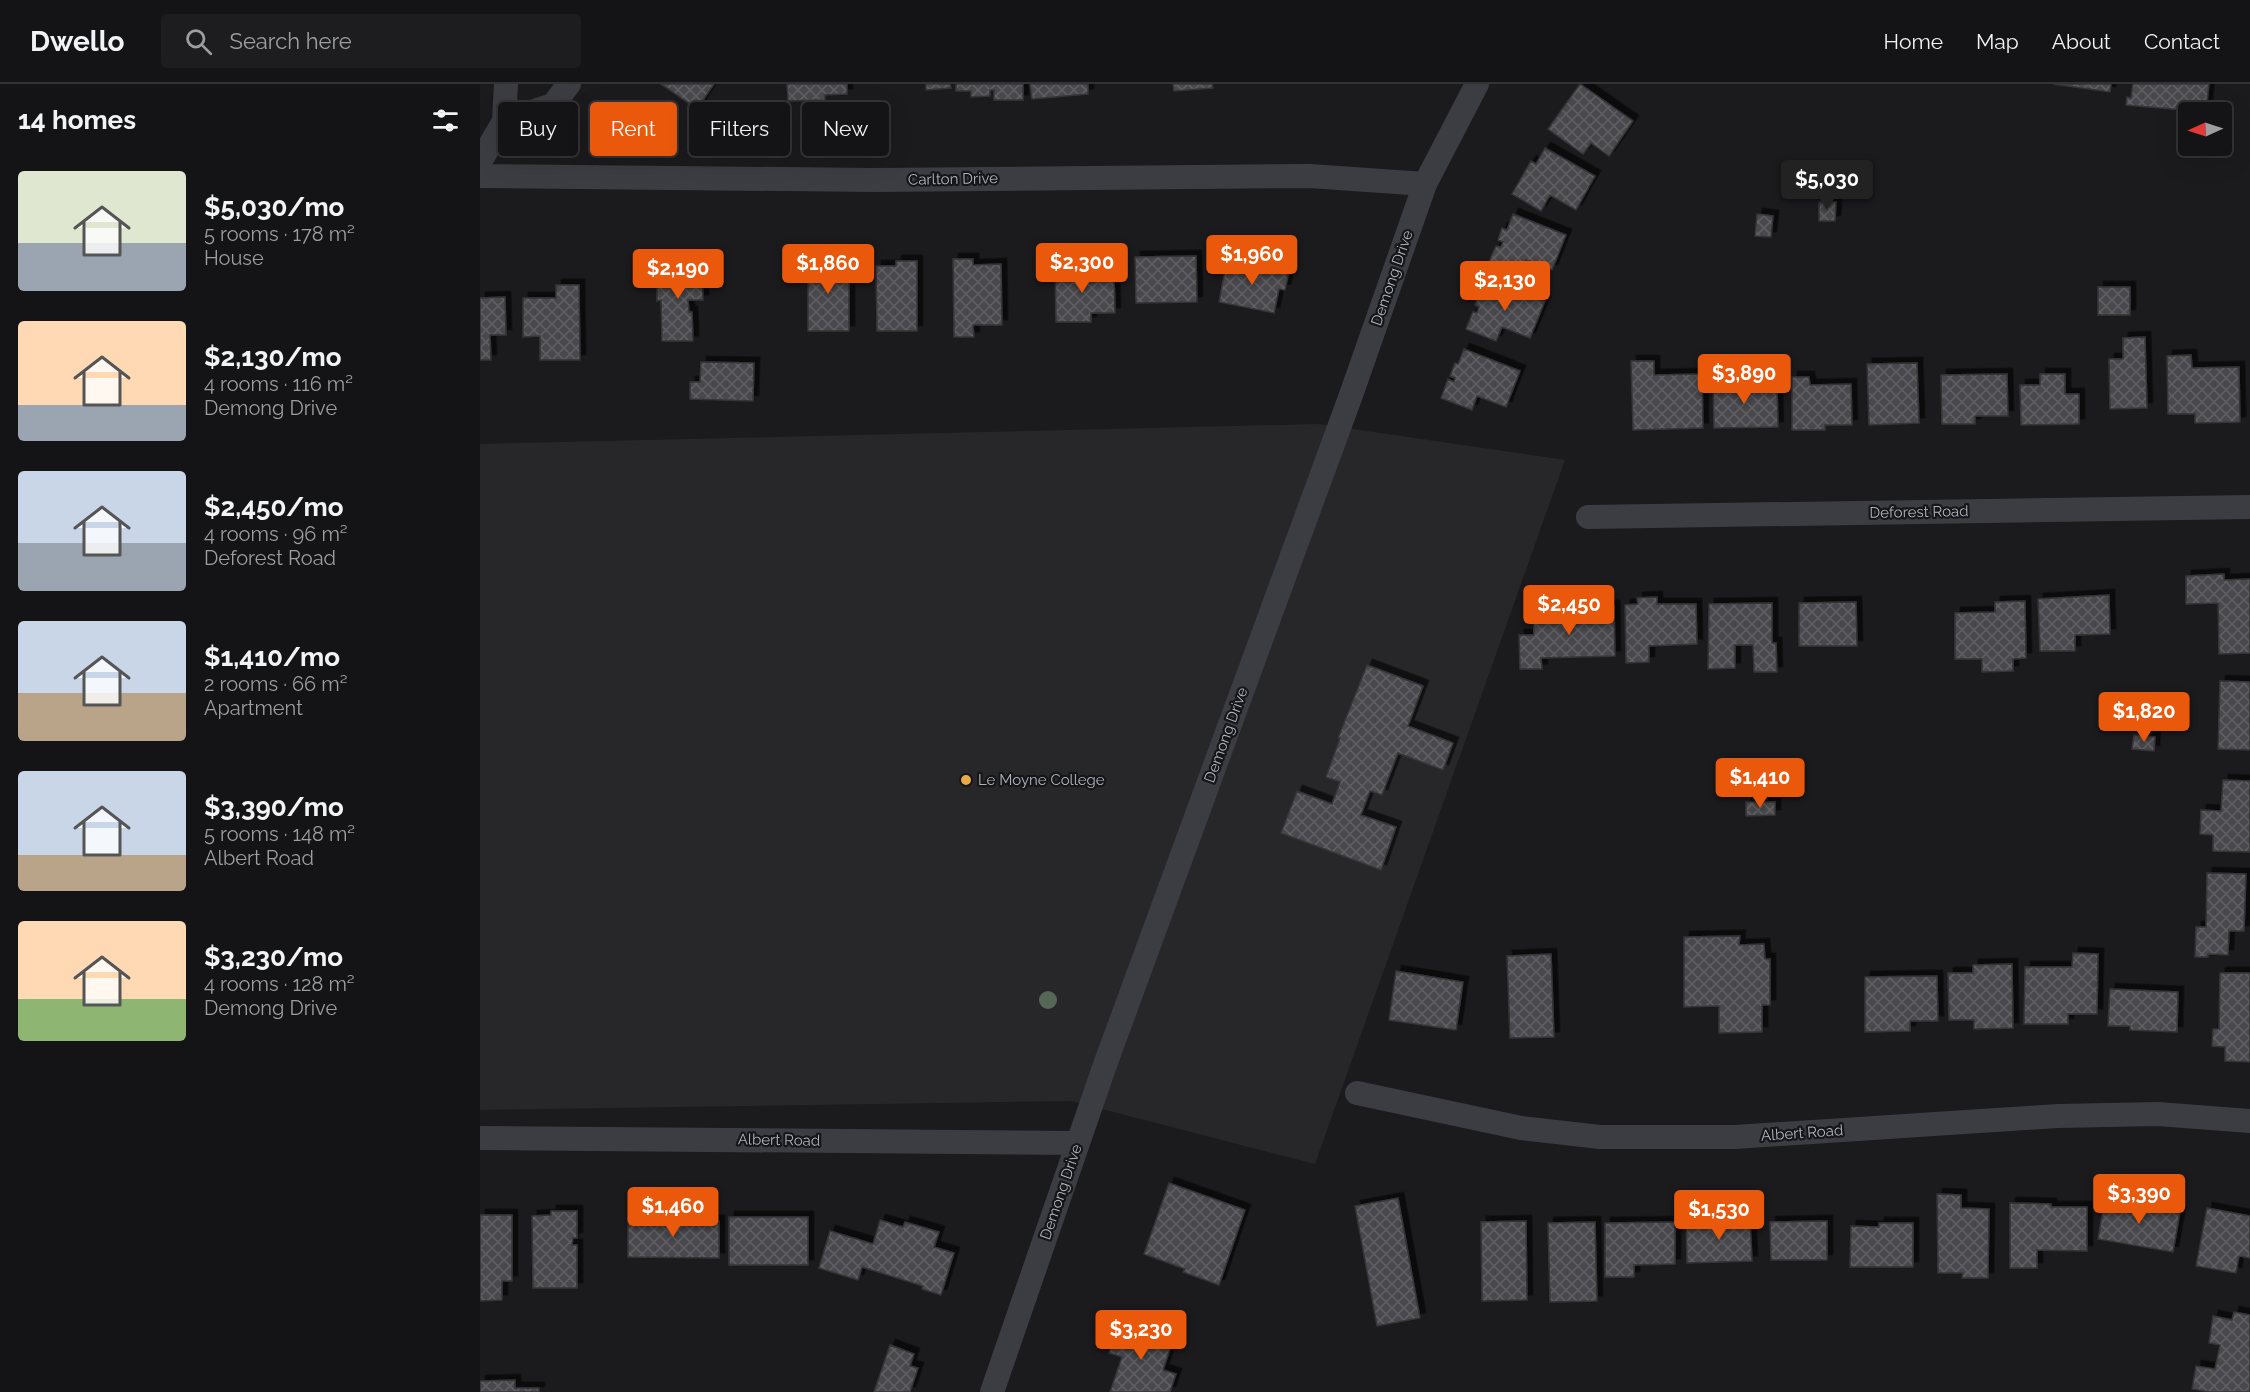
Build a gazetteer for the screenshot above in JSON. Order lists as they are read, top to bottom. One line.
{"streets":{"street":["Carlton Drive","Demong Drive","Deforest Road","Albert Road"]},"crossings":[["Carlton Drive","Demong Drive"],["Demong Drive","Albert Road"]],"places":["Le Moyne College"],"north":"left","page":{"header":"Dwello","search":"Search here","nav":["Home","Map","About","Contact"],"heading":"14 homes","chip":["Buy","Rent","Filters","New"],"list":[{"name":"$5,030/mo","note":"5 rooms · 178 m² · House"},{"name":"$2,130/mo","note":"4 rooms · 116 m² · Demong Drive"},{"name":"$2,450/mo","note":"4 rooms · 96 m² · Deforest Road"},{"name":"$1,410/mo","note":"2 rooms · 66 m² · Apartment"},{"name":"$3,390/mo","note":"5 rooms · 148 m² · Albert Road"},{"name":"$3,230/mo","note":"4 rooms · 128 m² · Demong Drive"}],"price":["$5,030","$1,960","$2,300","$1,860","$2,190","$2,130","$3,890","$2,450","$1,820","$1,410","$3,390","$1,460","$1,530","$3,230"]}}
